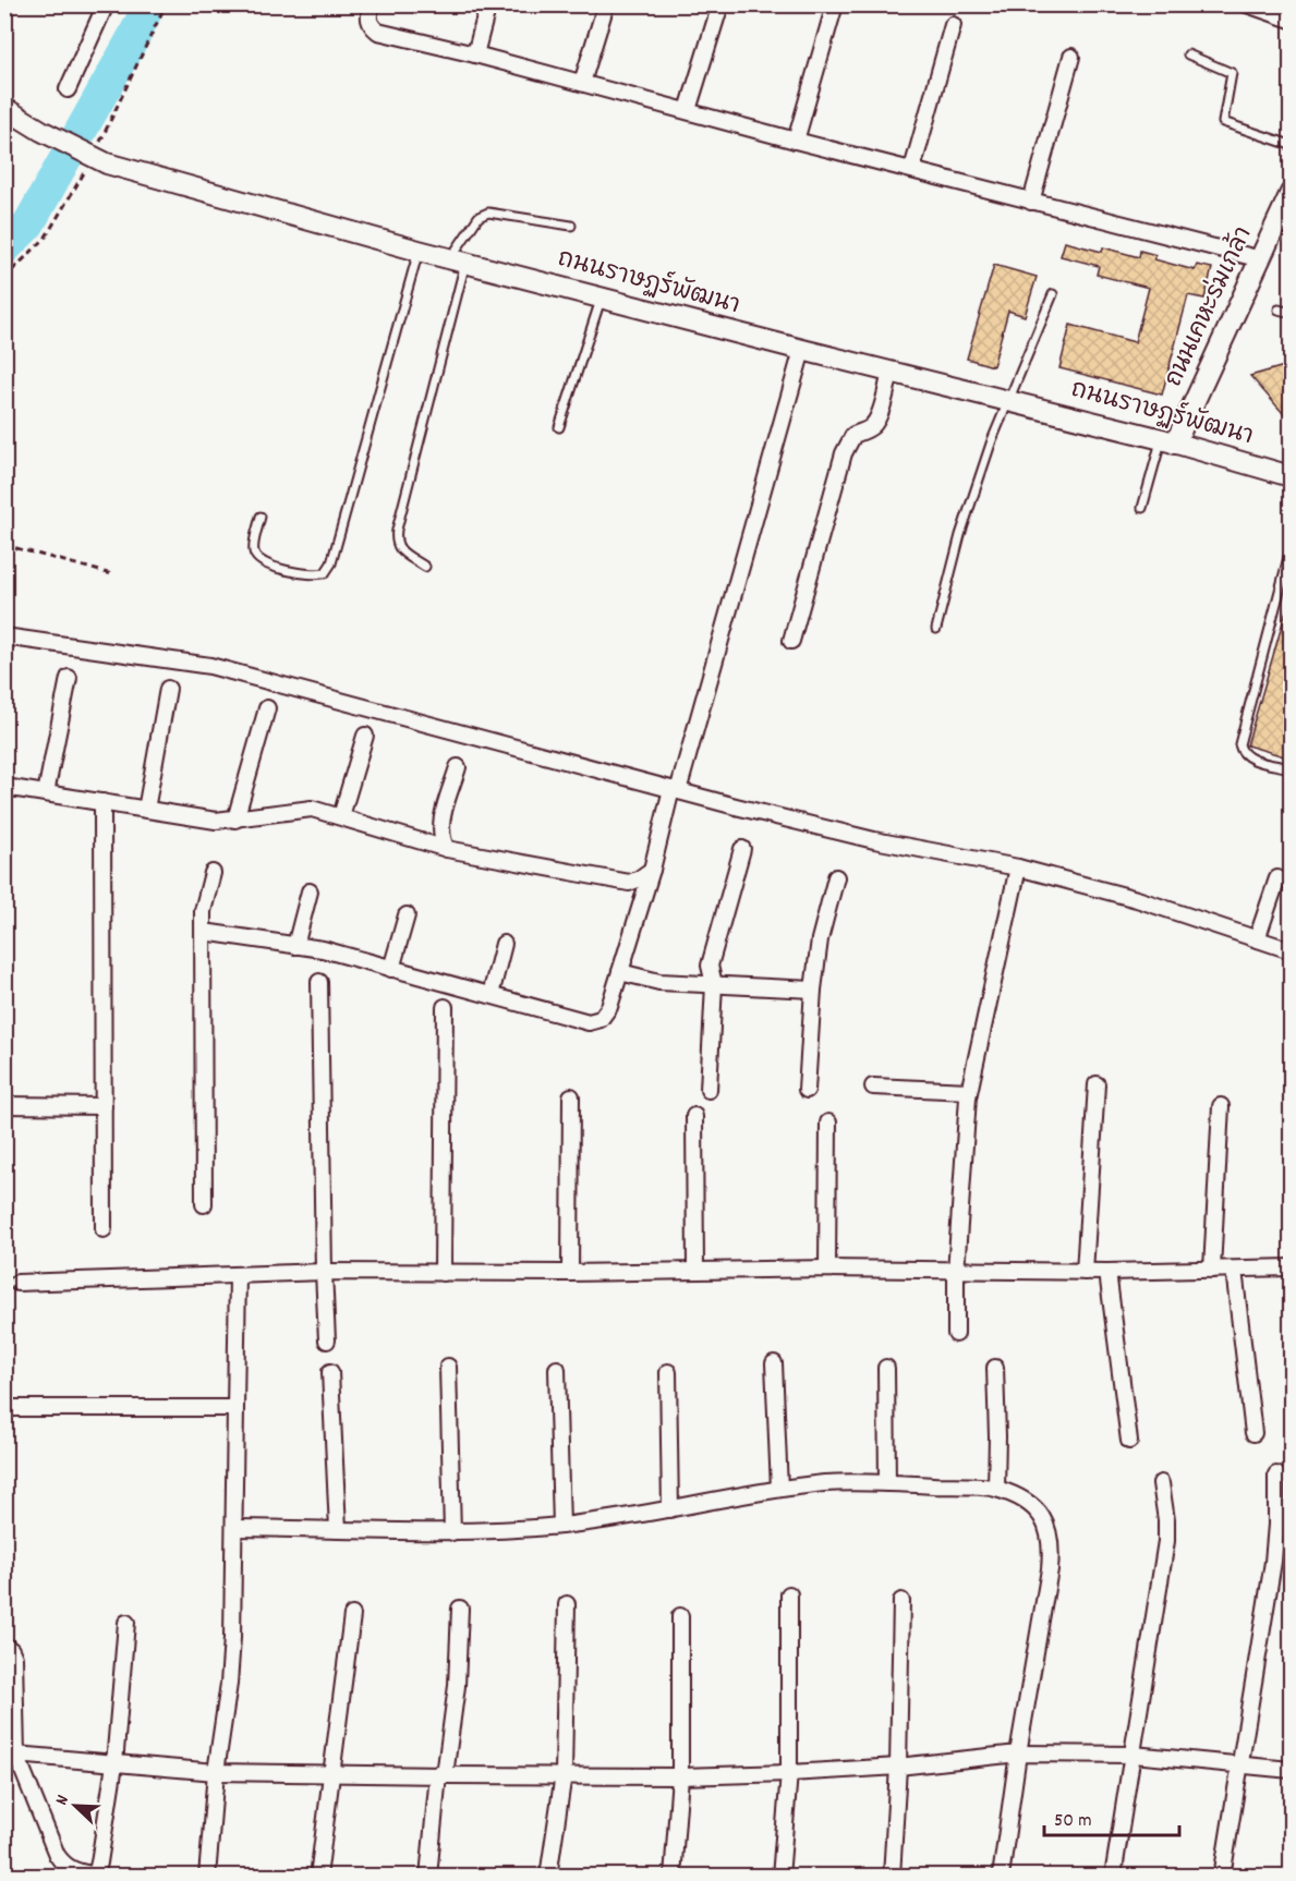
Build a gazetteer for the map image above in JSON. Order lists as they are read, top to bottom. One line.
{"streets":{"street":["ถนนราษฏร์พัฒนา","ถนนเคหะร่มเกล้า"]},"crossings":[["ถนนราษฏร์พัฒนา","ถนนเคหะร่มเกล้า"]],"scale_bar":"50 m","north":"top left"}
